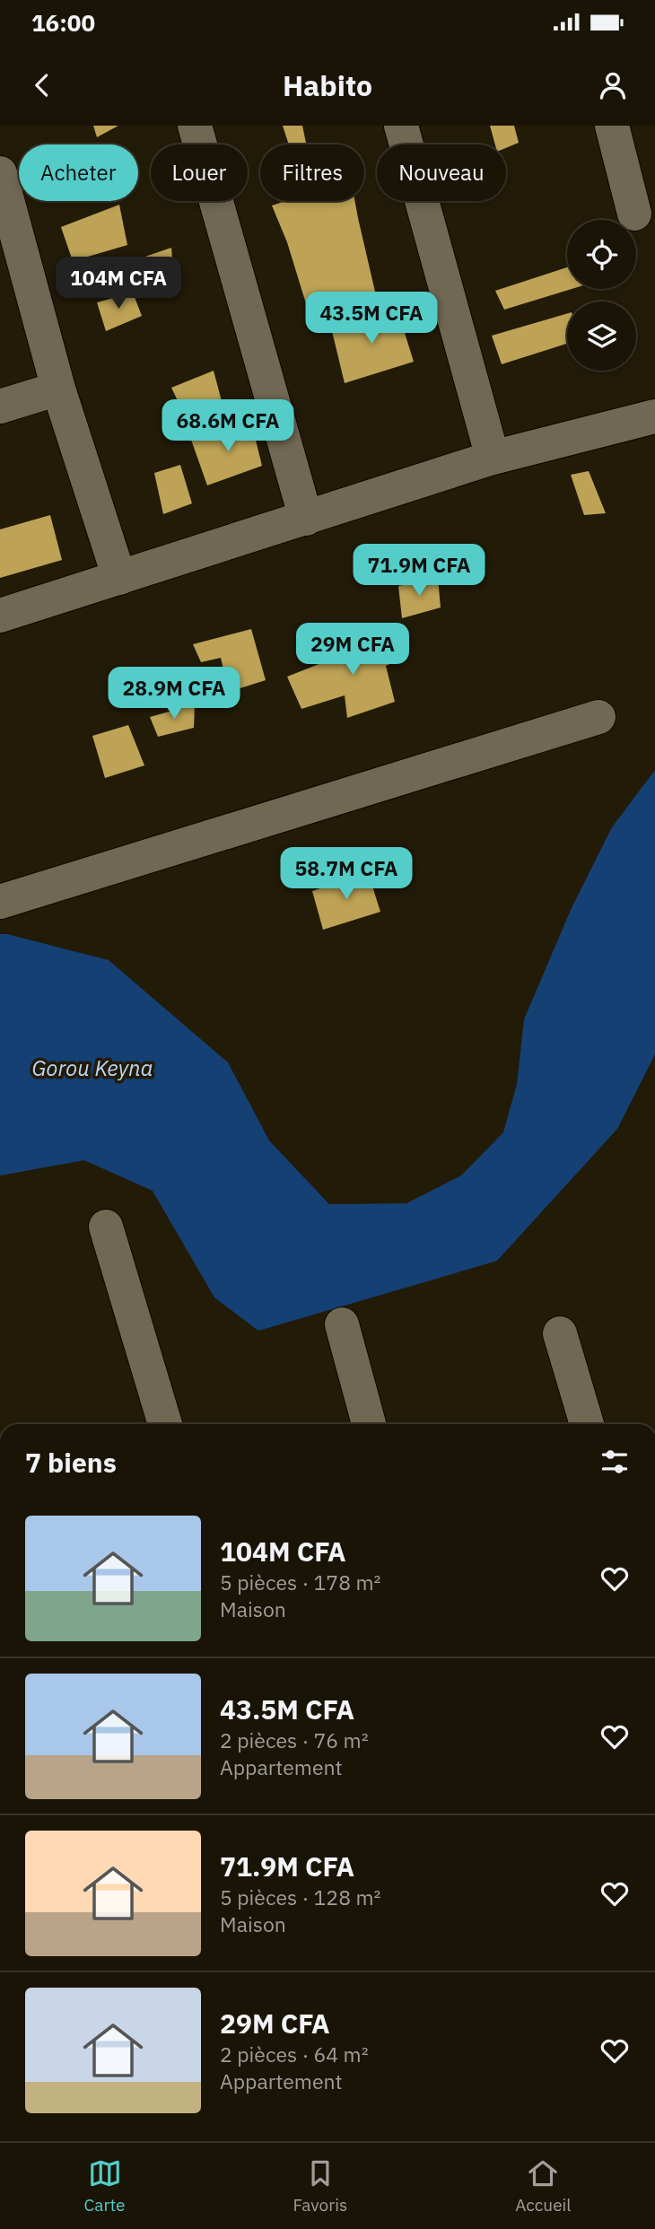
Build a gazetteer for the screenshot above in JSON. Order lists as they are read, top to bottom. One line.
{"water":["Gorou Keyna"],"page":{"status":"16:00","header":"Habito","chip":["Acheter","Louer","Filtres","Nouveau"],"price":["104M CFA","43.5M CFA","68.6M CFA","71.9M CFA","29M CFA","28.9M CFA","58.7M CFA"],"heading":"7 biens","list":[{"name":"104M CFA","note":"5 pièces · 178 m² · Maison"},{"name":"43.5M CFA","note":"2 pièces · 76 m² · Appartement"},{"name":"71.9M CFA","note":"5 pièces · 128 m² · Maison"},{"name":"29M CFA","note":"2 pièces · 64 m² · Appartement"}],"tabs":["Carte","Favoris","Accueil"]}}
